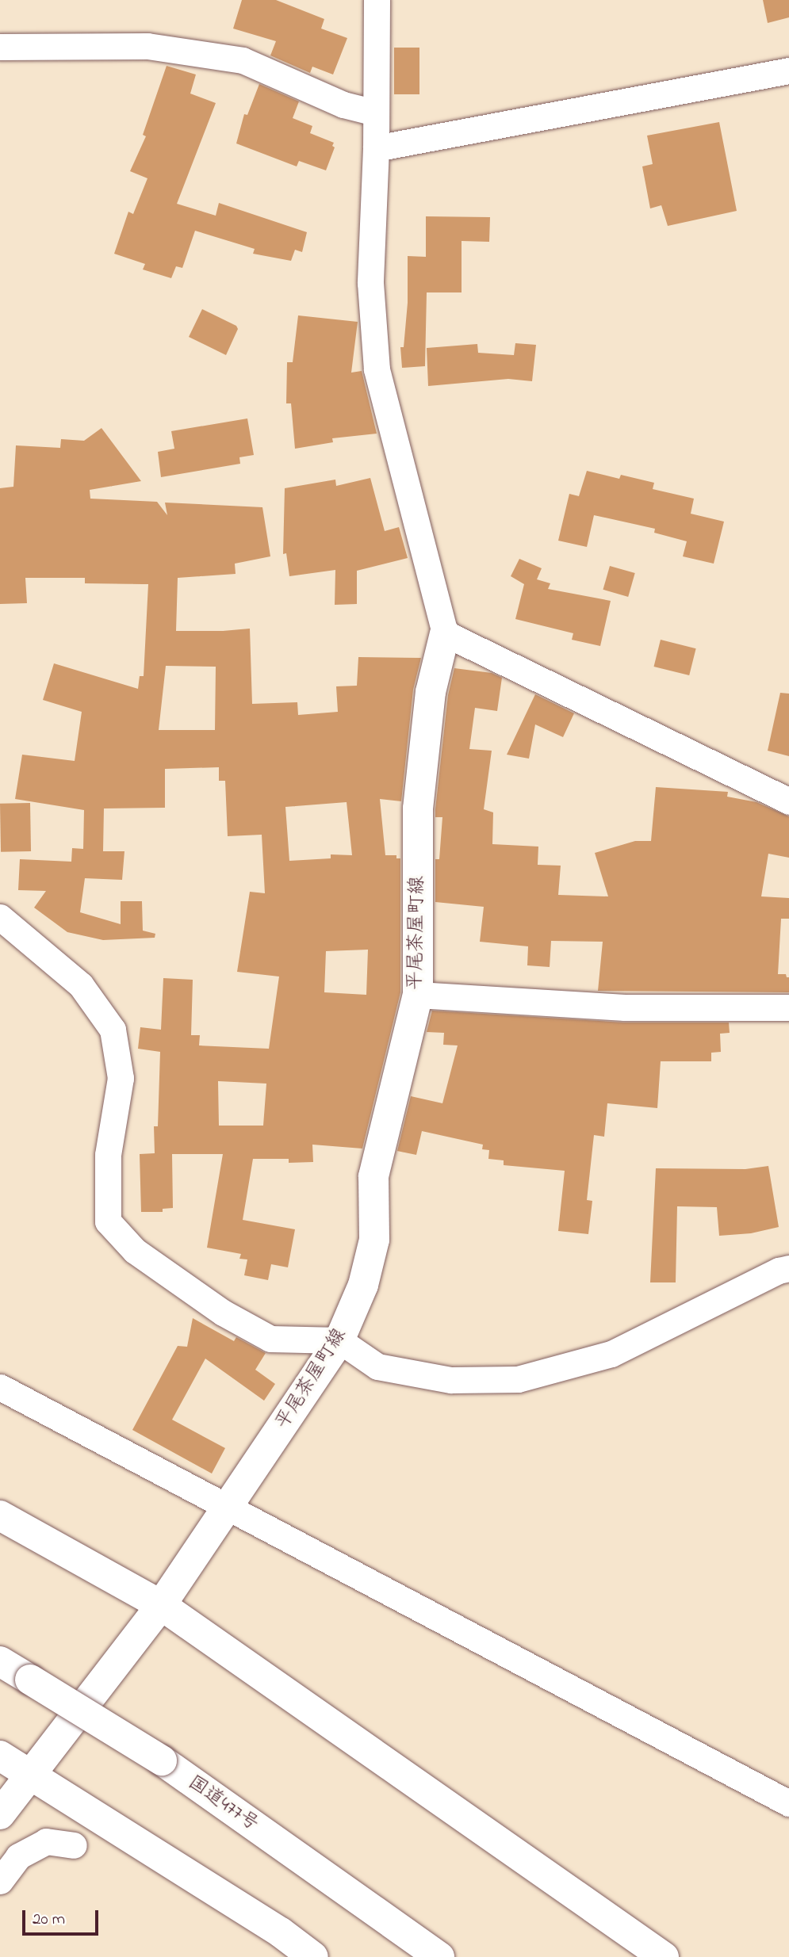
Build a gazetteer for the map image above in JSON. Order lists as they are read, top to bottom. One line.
{"streets":{"main road":["平尾茶屋町線","国道477号"]},"scale_bar":"20 m"}
